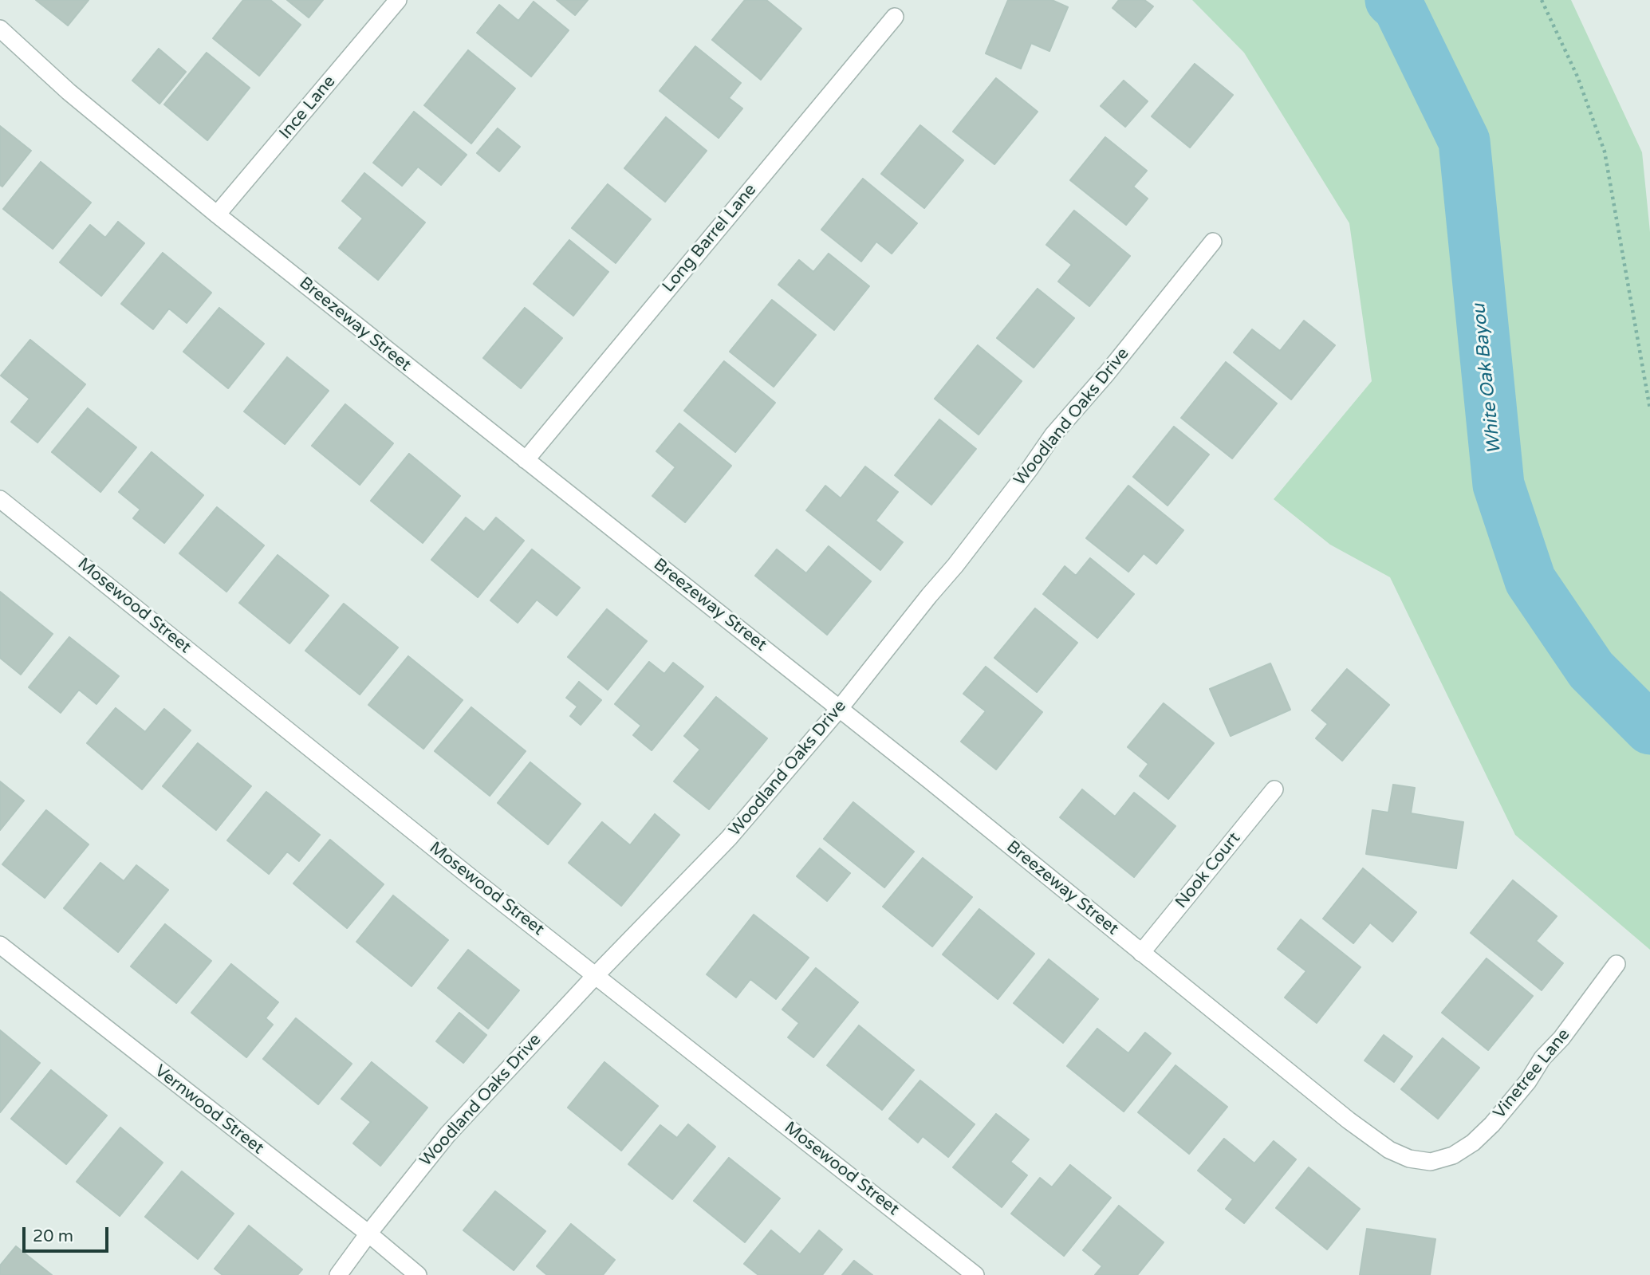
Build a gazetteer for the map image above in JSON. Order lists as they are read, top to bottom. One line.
{"streets":{"street":["Ince Lane","Long Barrel Lane","Breezeway Street","Woodland Oaks Drive","Mosewood Street","Nook Court","Vinetree Lane","Vernwood Street"]},"crossings":[["Ince Lane","Breezeway Street"],["Long Barrel Lane","Breezeway Street"],["Breezeway Street","Woodland Oaks Drive"],["Breezeway Street","Nook Court"],["Breezeway Street","Vinetree Lane"],["Woodland Oaks Drive","Mosewood Street"],["Woodland Oaks Drive","Vernwood Street"]],"water":["White Oak Bayou"],"scale_bar":"20 m"}
